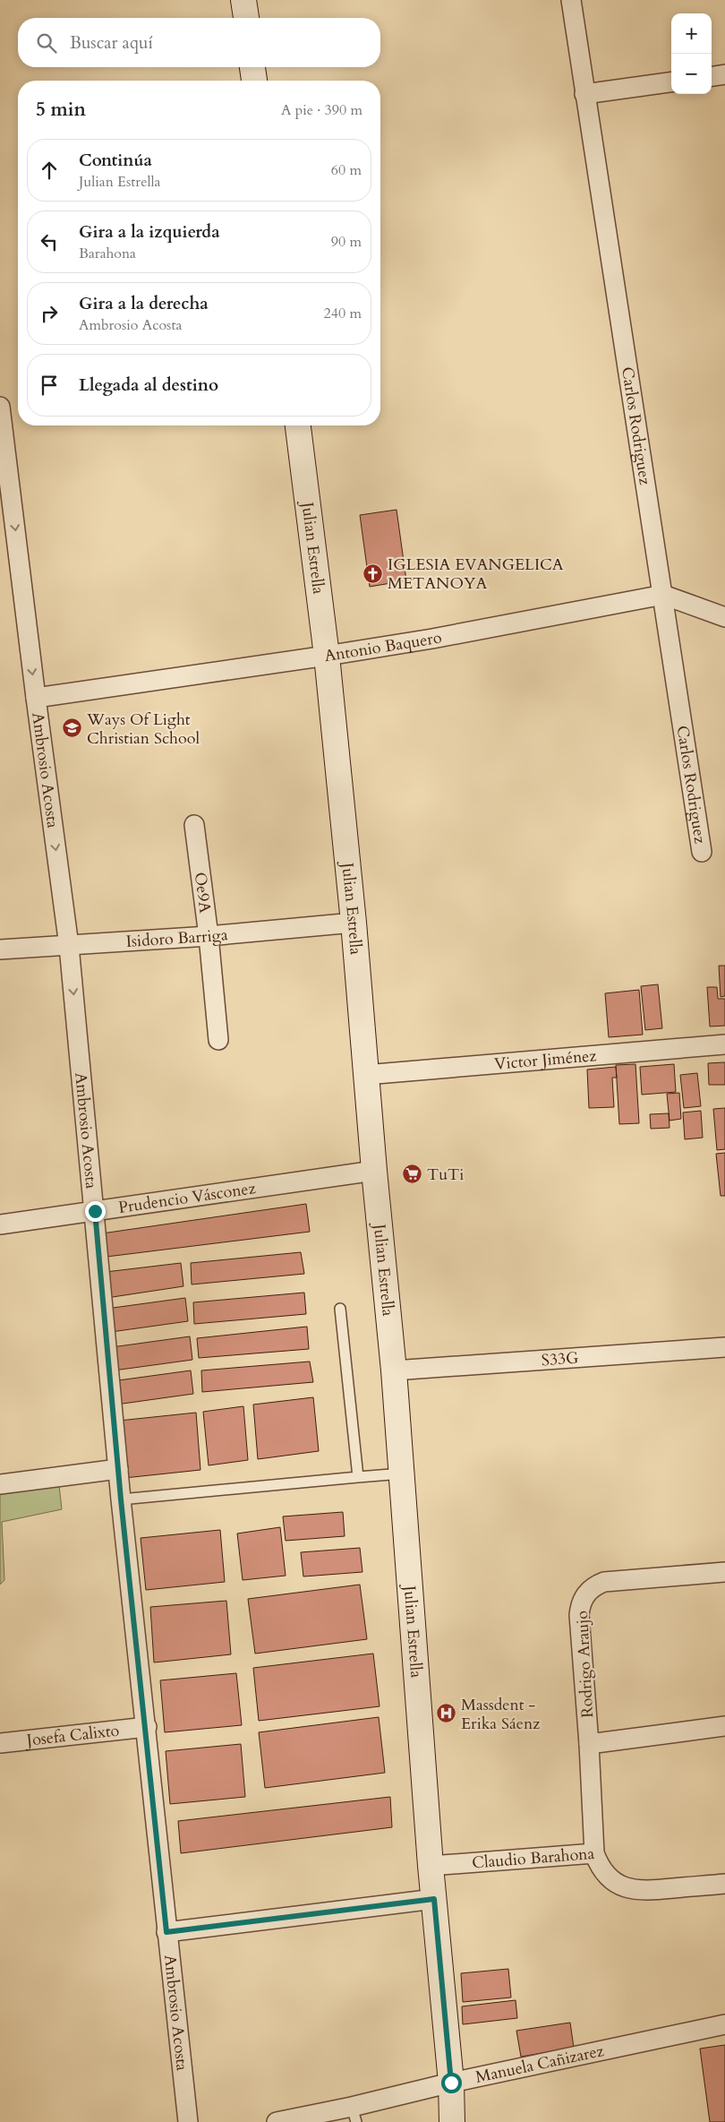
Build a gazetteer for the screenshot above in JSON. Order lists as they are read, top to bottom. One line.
{"streets":{"street":["Carlos Rodriguez","Julian Estrella","Antonio Baquero","Ambrosio Acosta","Oe9A","Isidoro Barriga","Victor Jiménez","Prudencio Vásconez","S33G","Rodrigo Araujo","Josefa Calixto","Claudio Barahona","Manuela Cañizarez"]},"crossings":[["Carlos Rodriguez","Antonio Baquero"],["Julian Estrella","Antonio Baquero"],["Julian Estrella","Isidoro Barriga"],["Julian Estrella","Victor Jiménez"],["Julian Estrella","Prudencio Vásconez"],["Julian Estrella","S33G"],["Julian Estrella","Claudio Barahona"],["Julian Estrella","Manuela Cañizarez"],["Antonio Baquero","Ambrosio Acosta"],["Ambrosio Acosta","Isidoro Barriga"],["Ambrosio Acosta","Prudencio Vásconez"],["Ambrosio Acosta","Josefa Calixto"],["Oe9A","Isidoro Barriga"],["Rodrigo Araujo","Claudio Barahona"]],"one_way":["Ambrosio Acosta"],"places":{"church":["IGLESIA EVANGELICA METANOYA"],"school or university":["Ways Of Light Christian School"],"supermarket":["TuTi"],"hospital":["Massdent - Erika Sáenz"]},"page":{"map_buttons":["+","−"],"search":"Buscar aquí","heading":["5 min","A pie · 390 m"],"list":[["Continúa","Julian Estrella","60 m"],["Gira a la izquierda","Barahona","90 m"],["Gira a la derecha","Ambrosio Acosta","240 m"],"Llegada al destino"]}}
